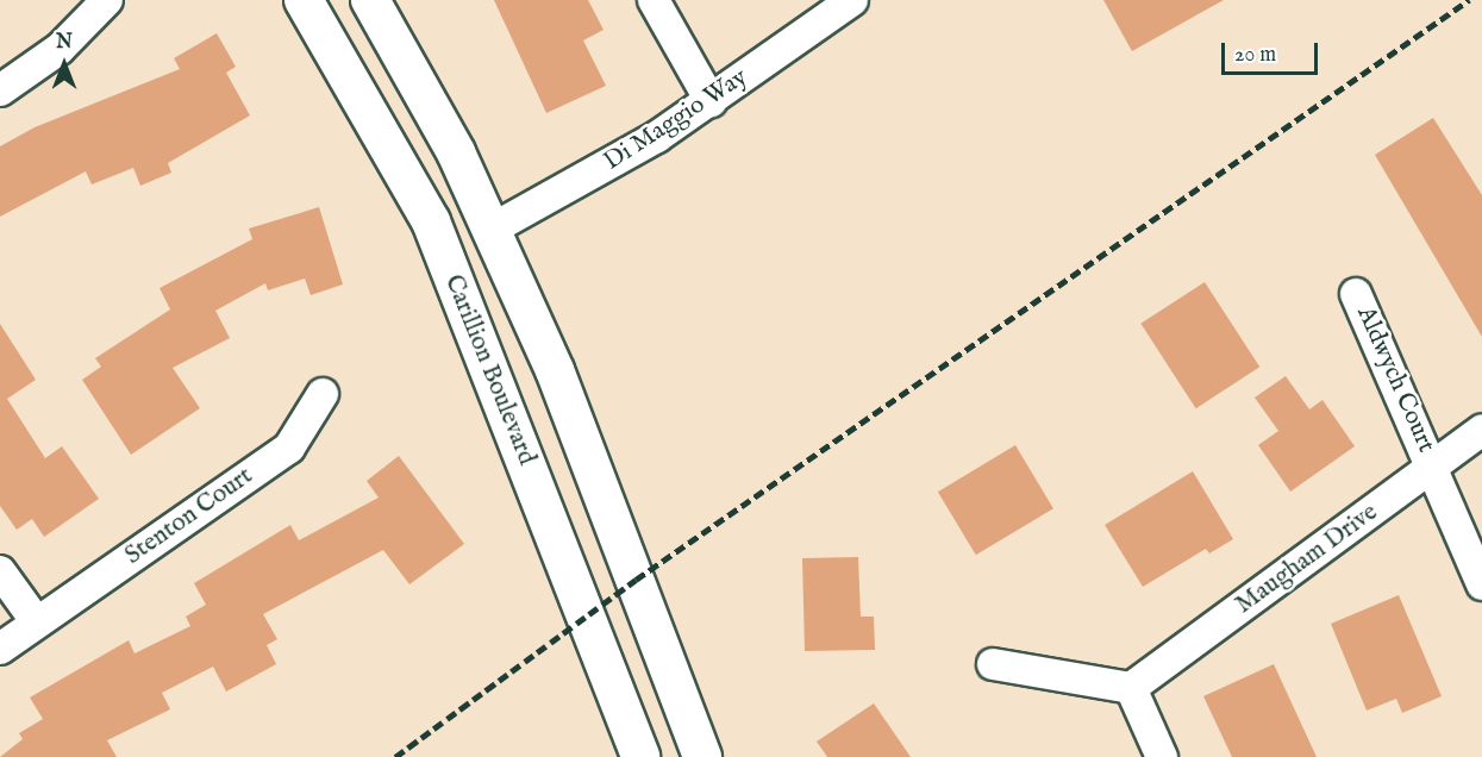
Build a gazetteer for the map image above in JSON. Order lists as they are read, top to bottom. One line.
{"streets":{"street":["Di Maggio Way","Carillion Boulevard","Aldwych Court","Stenton Court","Maugham Drive"]},"crossings":[["Aldwych Court","Maugham Drive"]],"scale_bar":"20 m","north":"top"}
